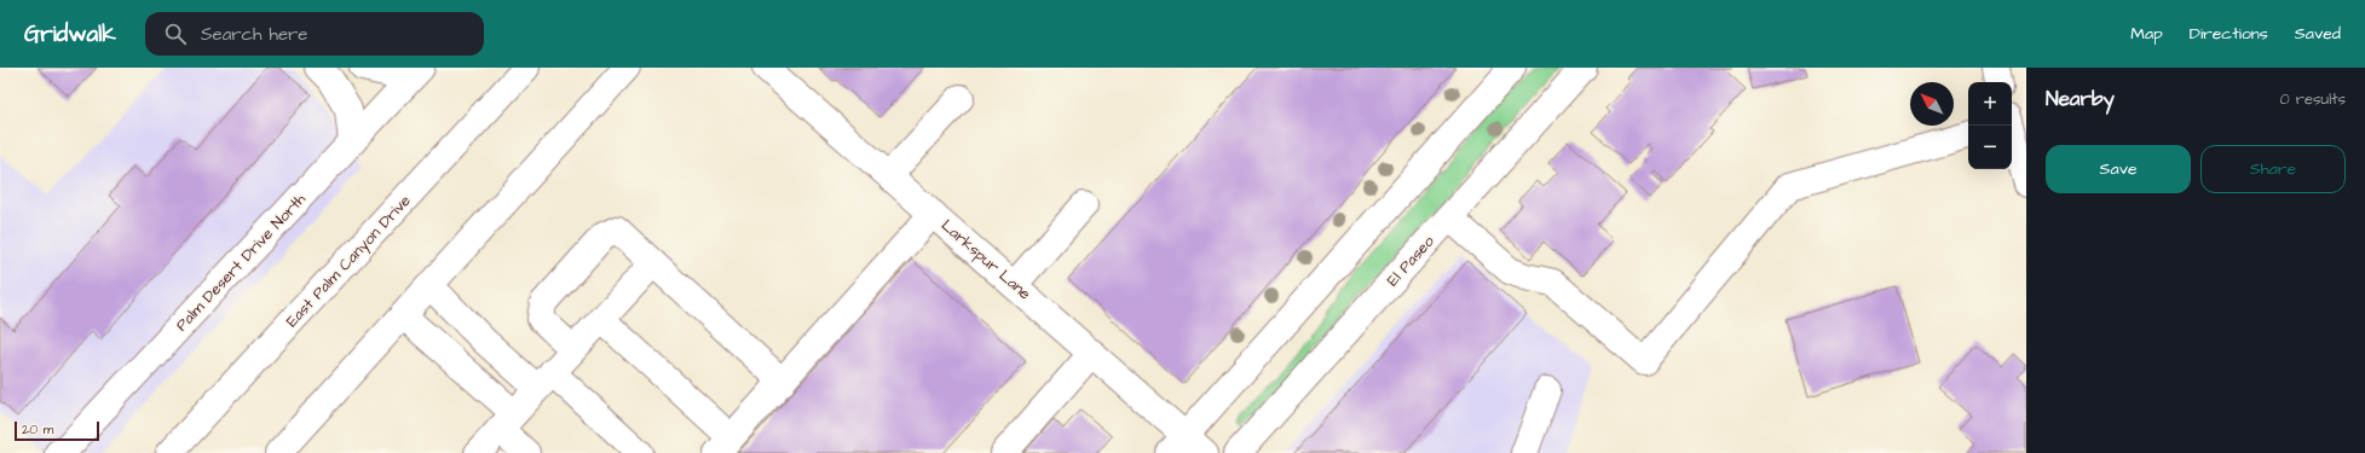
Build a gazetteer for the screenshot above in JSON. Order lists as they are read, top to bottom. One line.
{"streets":{"street":["Larkspur Lane","East Palm Canyon Drive","El Paseo","Palm Desert Drive North"]},"scale_bar":"20 m","north":"top left","page":{"header":"Gridwalk","search":"Search here","nav":["Map","Directions","Saved"],"heading":["Nearby","0 results"],"map_buttons":["+","−"],"buttons":["Save","Share"],"scale":"20 m"}}
